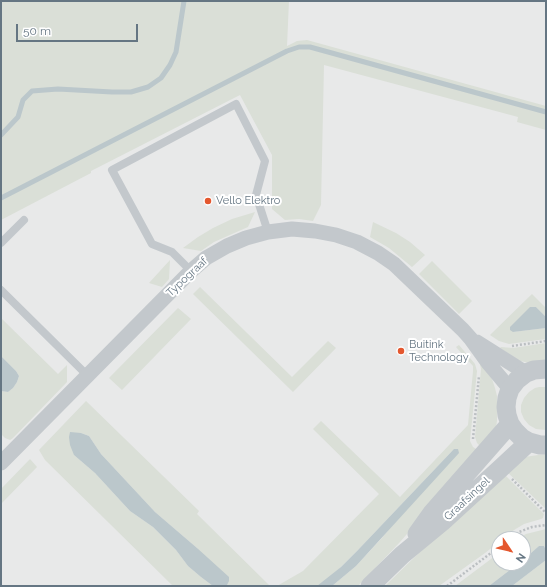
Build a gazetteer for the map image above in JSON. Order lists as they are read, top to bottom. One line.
{"streets":{"street":["Typograaf","Graafsingel"]},"places":["Vello Elektro","Buitink Technology"],"scale_bar":"50 m","north":"bottom right"}
